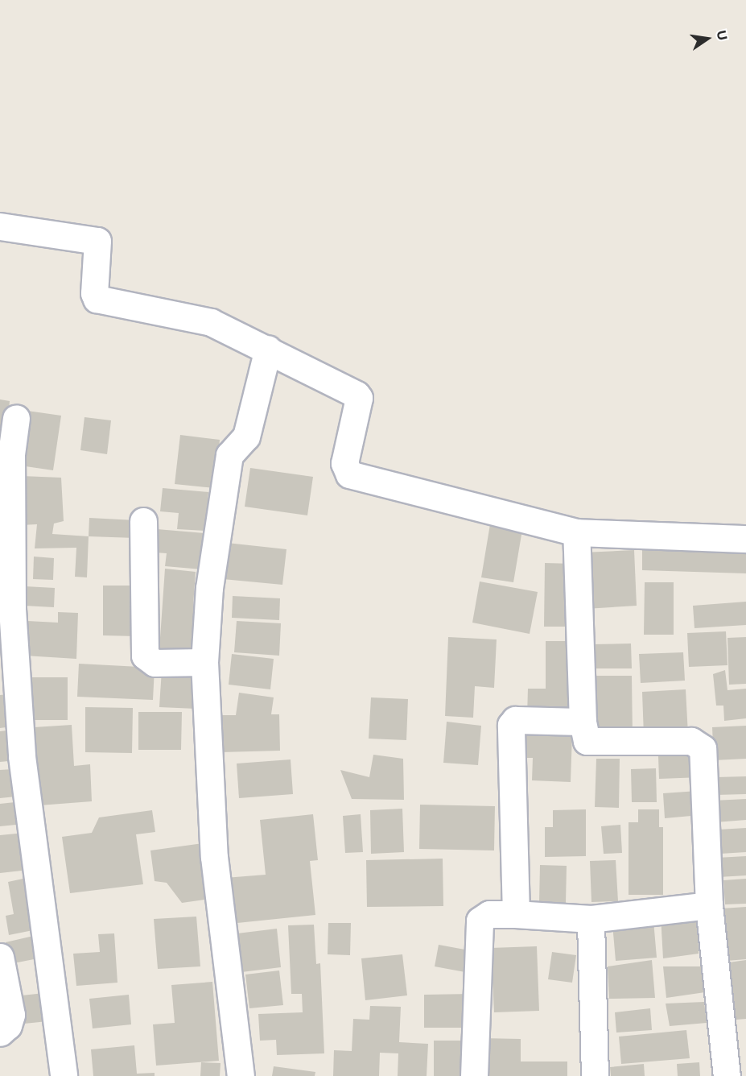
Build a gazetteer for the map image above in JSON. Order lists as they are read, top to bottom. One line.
{"north":"right"}
